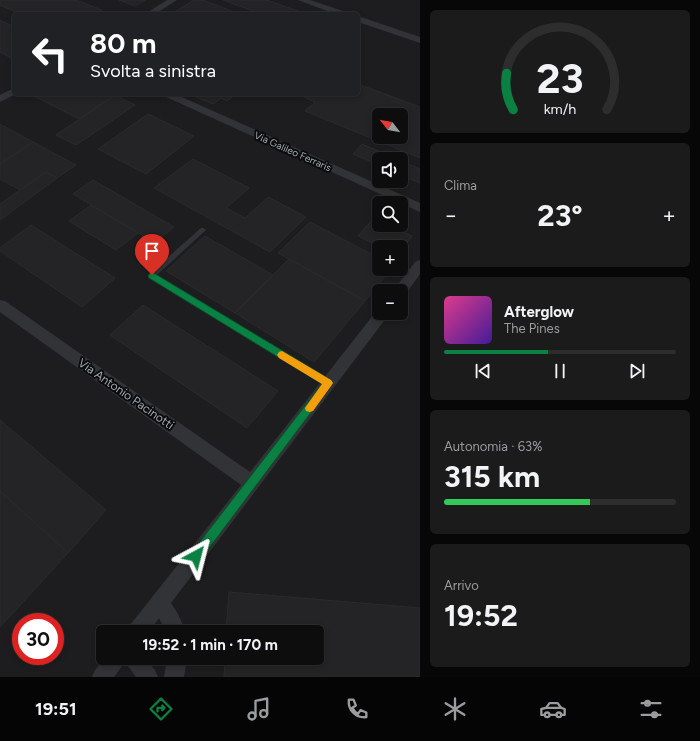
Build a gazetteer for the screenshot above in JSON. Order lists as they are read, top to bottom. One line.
{"streets":{"street":["Via Galileo Ferraris","Via Antonio Pacinotti"]},"north":"top left","page":{"turn":["80 m","Svolta a sinistra"],"map_buttons":["+","−"],"tile":["Clima",["Autonomia · 63%","315 km"],["Arrivo","19:52"]],"heat":["−","23°","+"],"song":["Afterglow","The Pines"],"limit":"30","trip":"19:52 · 1 min · 170 m","tabs":"19:51","gauge":["23","km/h"]}}
